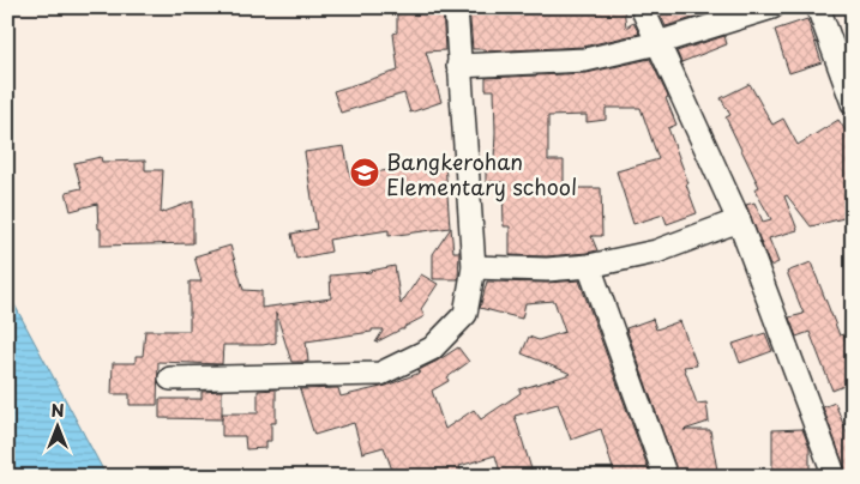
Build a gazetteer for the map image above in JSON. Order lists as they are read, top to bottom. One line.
{"places":{"school or university":["Bangkerohan Elementary school"]},"north":"top"}
